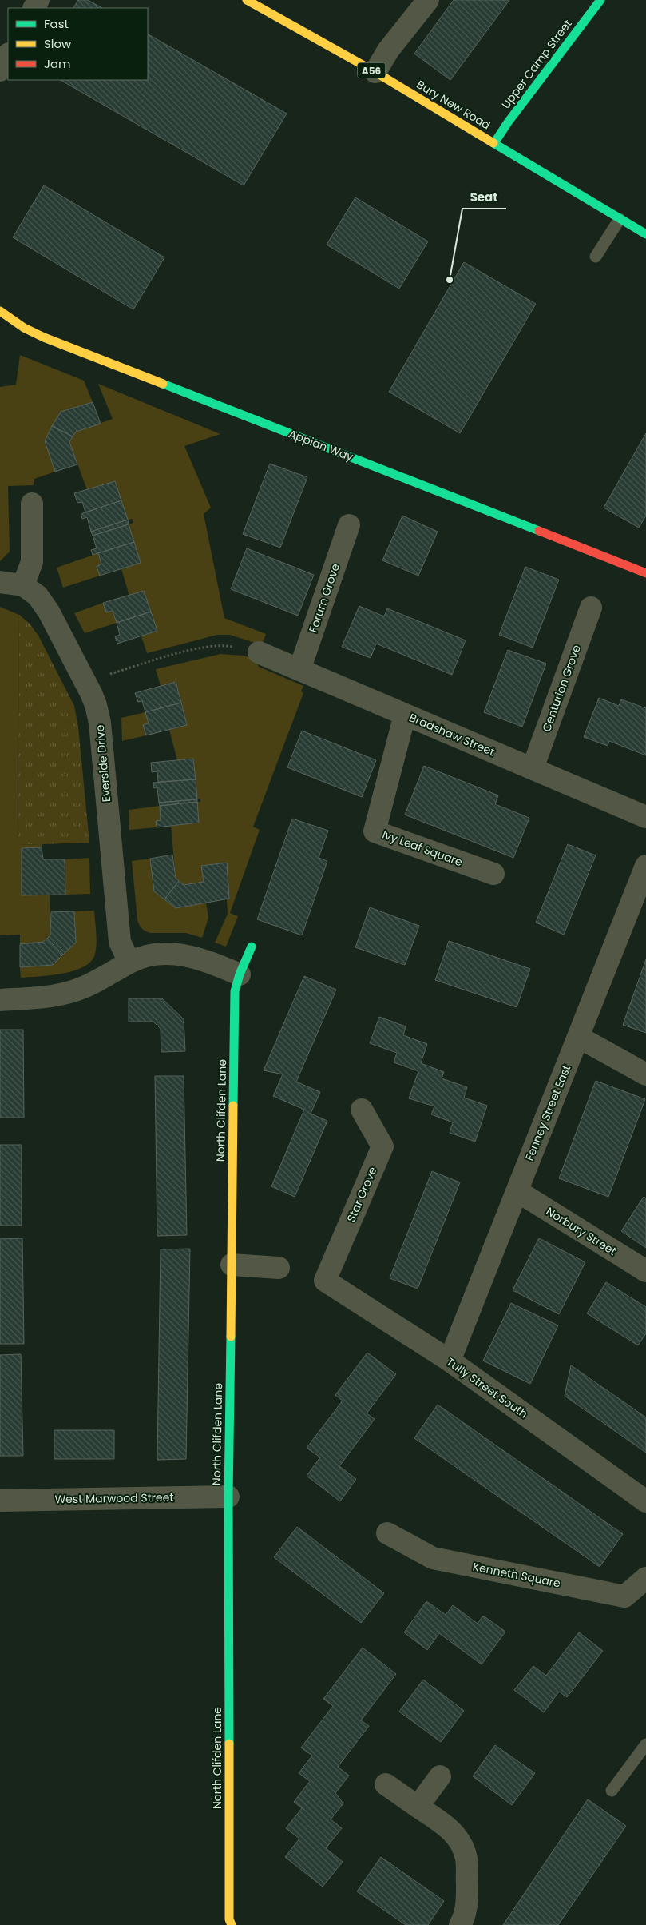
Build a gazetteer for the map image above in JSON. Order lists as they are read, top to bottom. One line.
{"streets":{"main road":["Upper Camp Street","A56","Bury New Road","Appian Way","North Clifden Lane"],"street":["Forum Grove","Centurion Grove","Bradshaw Street","Everside Drive","Ivy Leaf Square","Fenney Street East","Star Grove","Norbury Street","Tully Street South","West Marwood Street","Kenneth Square"]},"crossings":[["Upper Camp Street","Bury New Road"],["Forum Grove","Bradshaw Street"],["Centurion Grove","Bradshaw Street"],["Bradshaw Street","Ivy Leaf Square"],["North Clifden Lane","West Marwood Street"],["Fenney Street East","Norbury Street"],["Fenney Street East","Tully Street South"],["Star Grove","Tully Street South"]],"places":["Seat"],"legend":["Fast","Slow","Jam"]}
